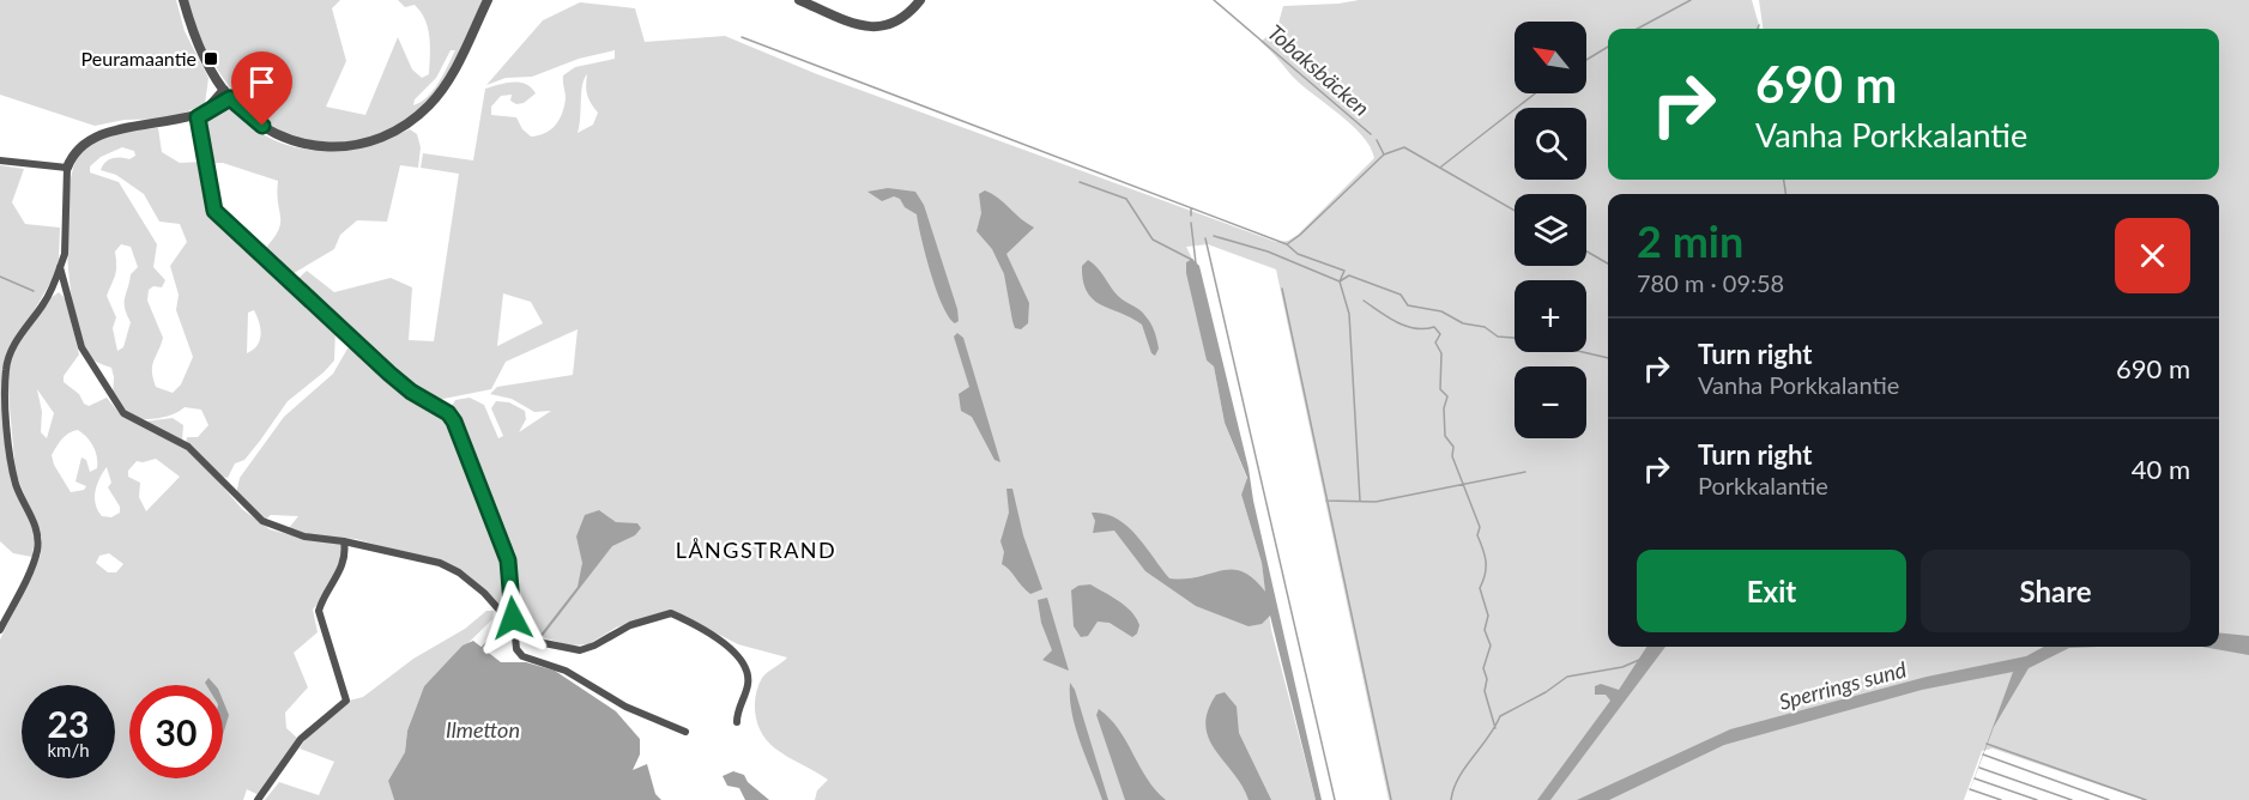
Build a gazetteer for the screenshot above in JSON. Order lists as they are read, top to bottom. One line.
{"districts":["LÅNGSTRAND"],"water":["Tobaksbäcken","Sperrings sund","Ilmetton"],"places":{"transit":["Peuramaantie"]},"north":"top left","page":{"map_buttons":["+","−"],"turn":["690 m","Vanha Porkkalantie"],"heading":["2 min","780 m · 09:58"],"list":[{"name":"Turn right","note":"Vanha Porkkalantie","value":"690 m"},{"name":"Turn right","note":"Porkkalantie","value":"40 m"}],"buttons":["Exit","Share"],"speed":"23 km/h","limit":"30"}}
